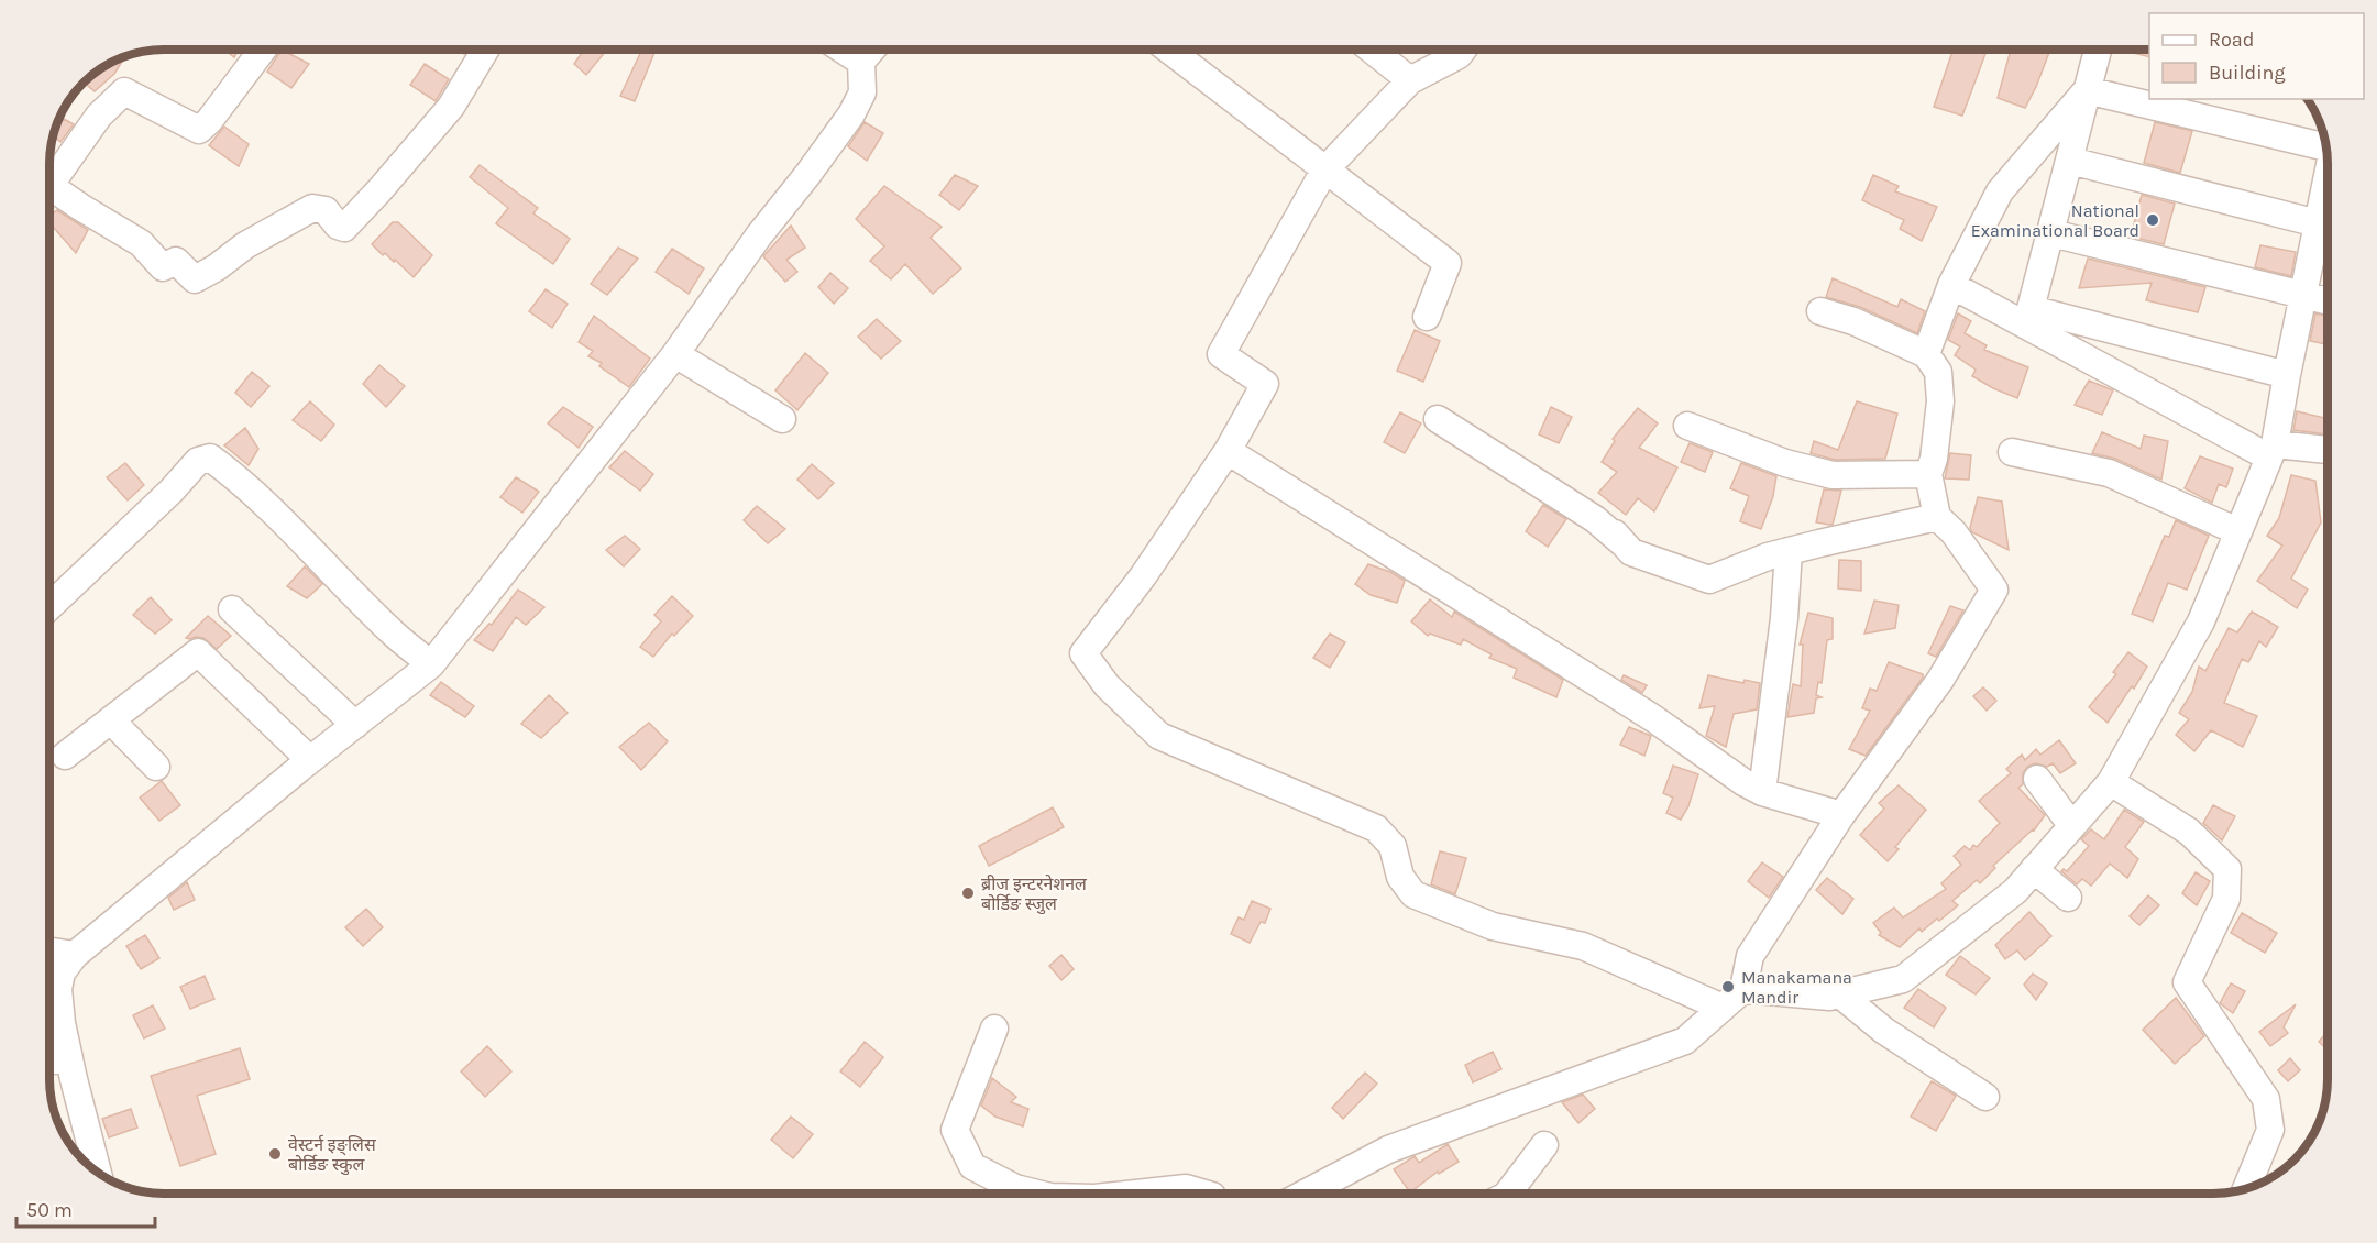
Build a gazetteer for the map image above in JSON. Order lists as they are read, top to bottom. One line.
{"places":["National Examinational Board","ब्रीज इन्टरनेशनल बोर्डिङ स्जुल","Manakamana Mandir","वेस्टर्न इङ्लिस बोर्डिङ स्कुल"],"legend":["Road","Building"],"scale_bar":"50 m"}
